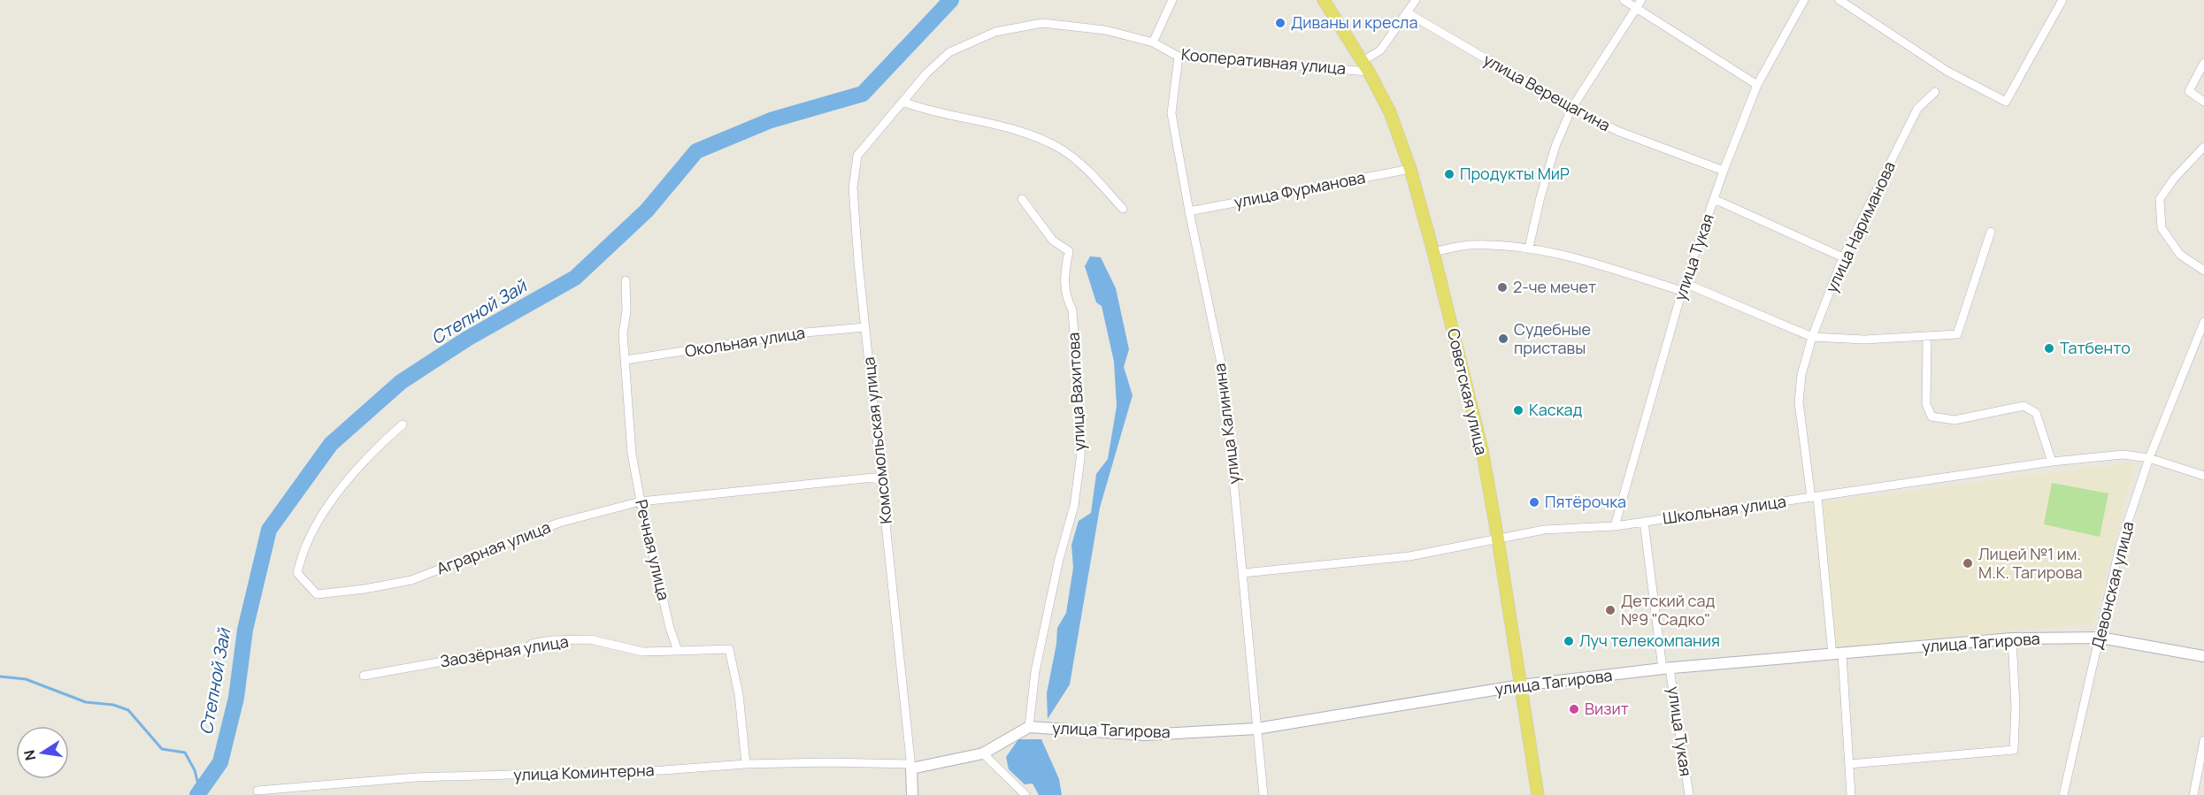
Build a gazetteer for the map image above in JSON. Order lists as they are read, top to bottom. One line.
{"streets":{"main road":["Советская улица"],"street":["Кооперативная улица","улица Верещагина","улица Фурманова","улица Нариманова","улица Тукая","Окольная улица","улица Вахитова","улица Калинина","Комсомольская улица","Школьная улица","Аграрная улица","Речная улица","Девонская улица","улица Тагирова","Заозёрная улица","улица Коминтерна"]},"crossings":[["Кооперативная улица","Советская улица"],["Кооперативная улица","улица Калинина"],["Кооперативная улица","Комсомольская улица"],["улица Верещагина","улица Тукая"],["улица Фурманова","Советская улица"],["улица Фурманова","улица Калинина"],["улица Нариманова","Школьная улица"],["улица Нариманова","улица Тагирова"],["улица Тукая","Школьная улица"],["улица Тукая","улица Тагирова"],["Окольная улица","Комсомольская улица"],["Окольная улица","Речная улица"],["улица Вахитова","улица Тагирова"],["Советская улица","Школьная улица"],["Советская улица","улица Тагирова"],["улица Калинина","Школьная улица"],["улица Калинина","улица Тагирова"],["Комсомольская улица","Аграрная улица"],["Комсомольская улица","улица Тагирова"],["Комсомольская улица","улица Коминтерна"],["Школьная улица","Девонская улица"],["Аграрная улица","Речная улица"],["Речная улица","Заозёрная улица"],["Девонская улица","улица Тагирова"],["улица Тагирова","улица Коминтерна"]],"water":["Степной Зай"],"places":["Диваны и кресла","Продукты МиР","2-че мечет","Судебные приставы","Татбенто","Каскад","Пятёрочка","Лицей №1 им. М.К. Тагирова","Детский сад №9 \"Садко\"","Луч телекомпания","Визит"],"north":"left"}
